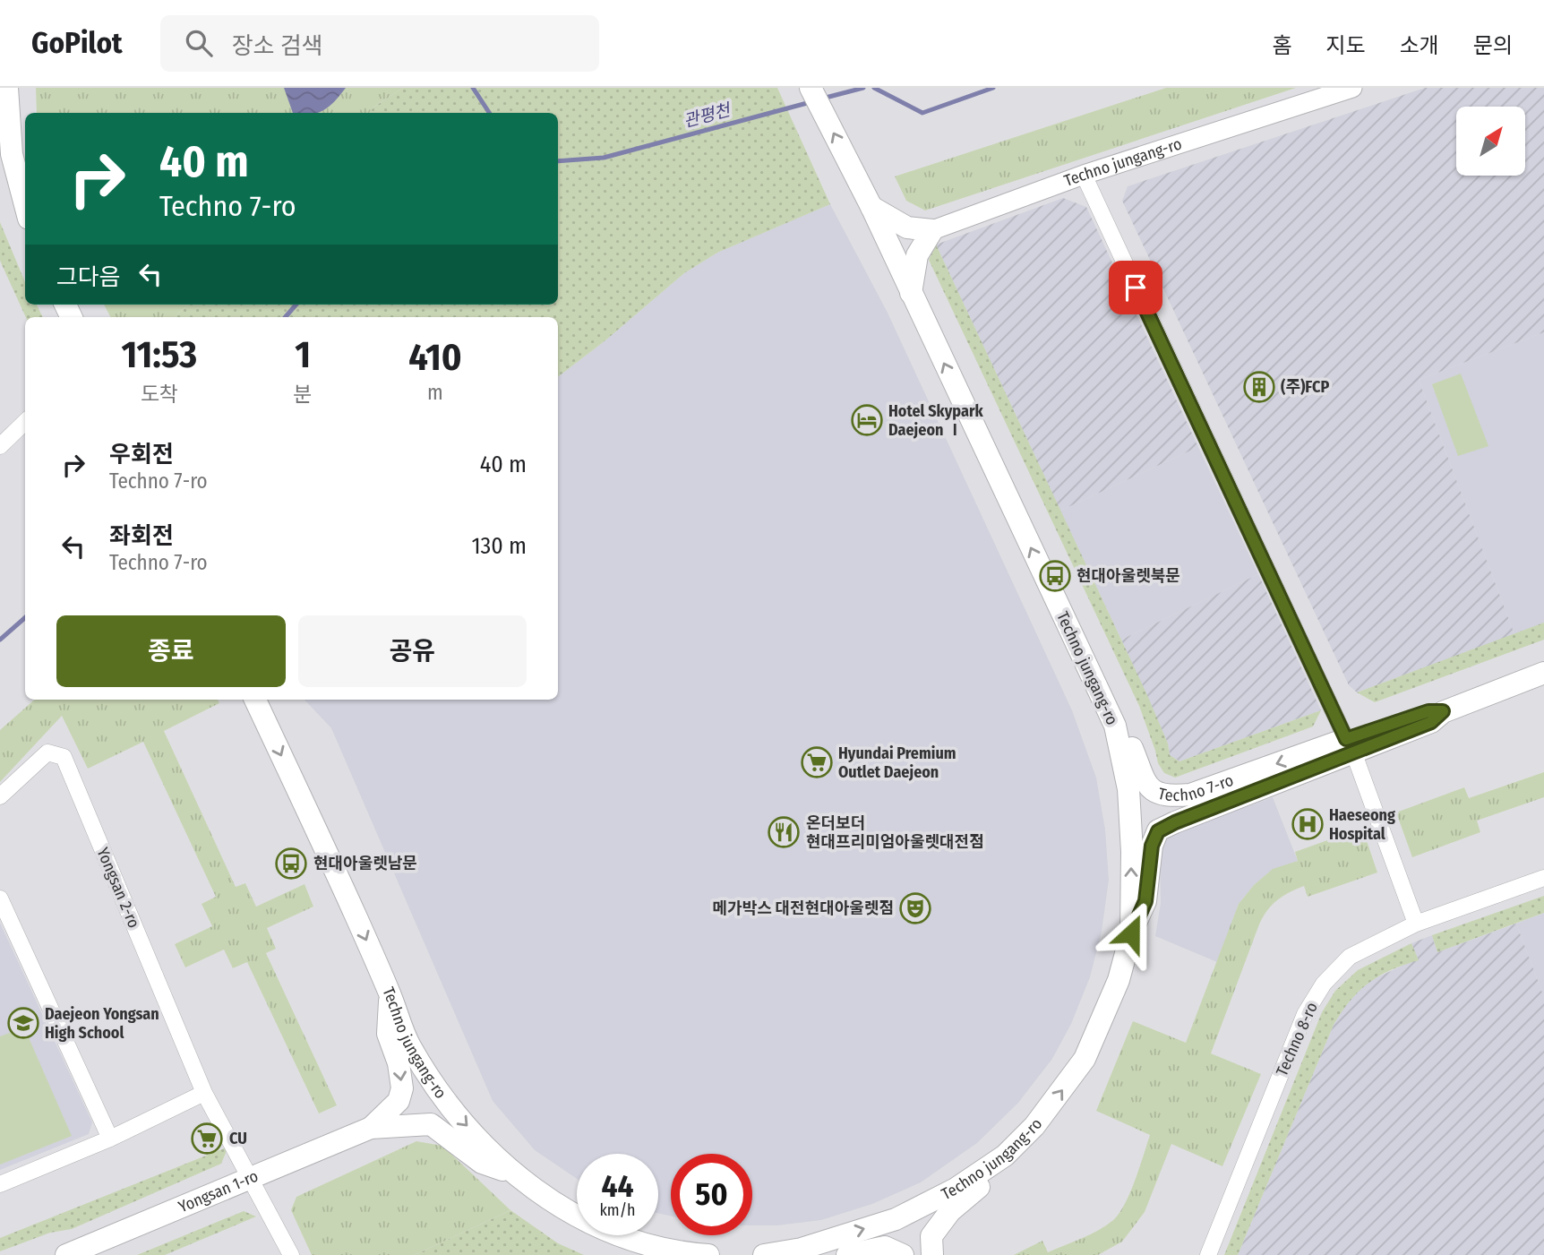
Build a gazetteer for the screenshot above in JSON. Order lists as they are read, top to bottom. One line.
{"streets":{"main road":["Techno jungang-ro","Techno 7-ro","Yongsan 1-ro"],"street":["Yongsan 2-ro","Techno 8-ro"]},"crossings":[["Techno jungang-ro","Techno 7-ro"],["Yongsan 2-ro","Yongsan 1-ro"]],"water":["관평천"],"places":{"building":["(주)FCP"],"hotel":["Hotel Skypark Daejeon Ⅰ"],"bus stop":["현대아울렛북문","현대아울렛남문"],"supermarket":["Hyundai Premium Outlet Daejeon","CU"],"hospital":["Haeseong Hospital"],"restaurant":["온더보더 현대프리미엄아울렛대전점"],"theatre":["메가박스 대전현대아울렛점"],"school or university":["Daejeon Yongsan High School"]},"north":"top right","page":{"header":"GoPilot","search":"장소 검색","nav":["홈","지도","소개","문의"],"turn":["40 m","Techno 7-ro"],"then":"그다음","eta":["11:53","도착","1","분","410","m"],"list":[{"name":"우회전","note":"Techno 7-ro","value":"40 m"},{"name":"좌회전","note":"Techno 7-ro","value":"130 m"}],"buttons":["종료","공유"],"speed":"44 km/h","limit":"50"}}
